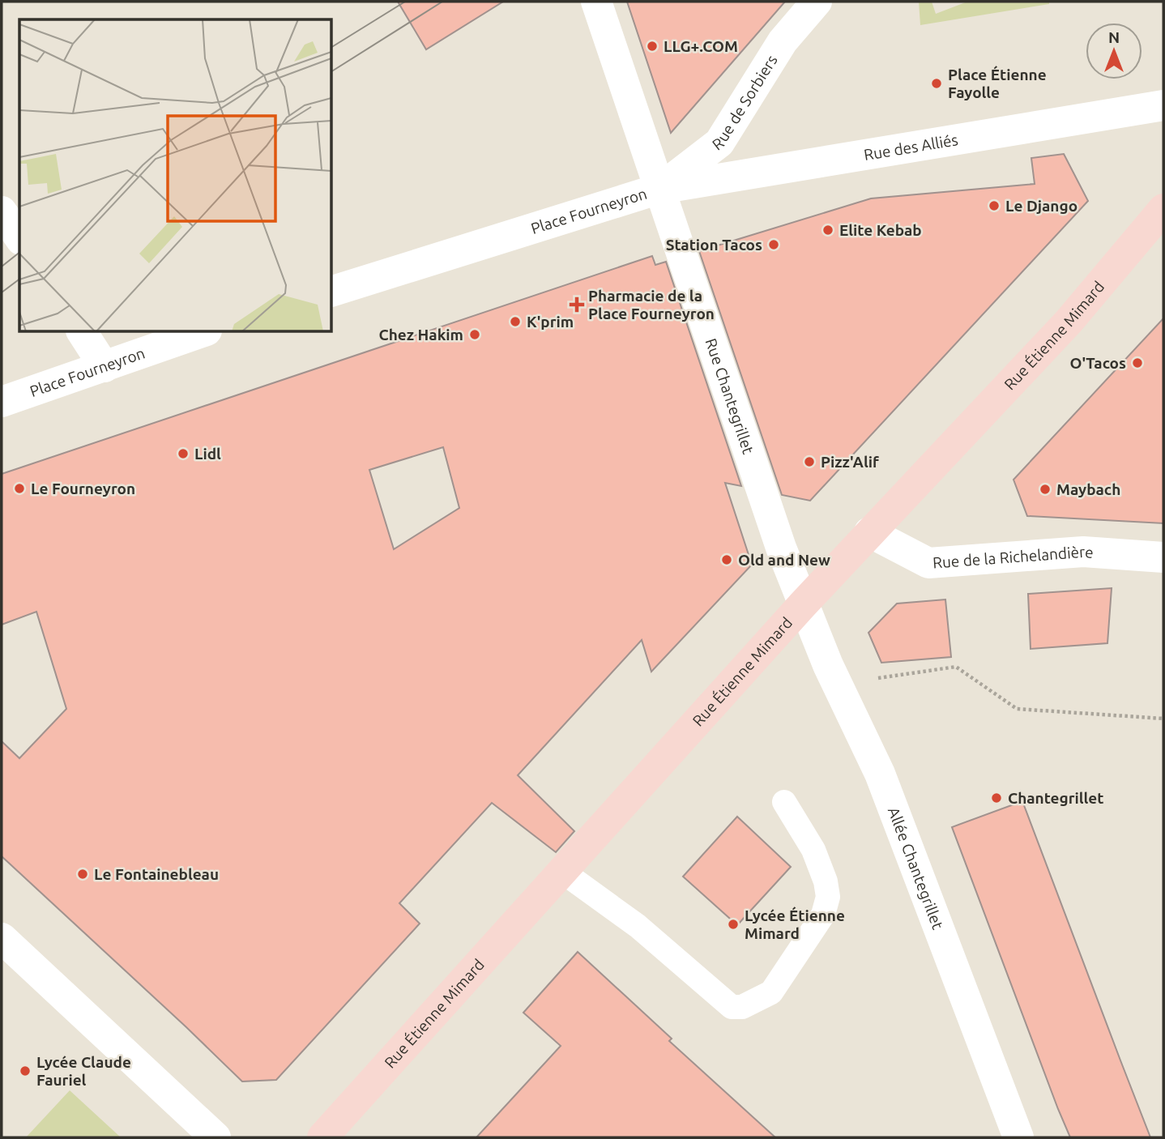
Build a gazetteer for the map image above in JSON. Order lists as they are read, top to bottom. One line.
{"streets":{"main road":["Rue Étienne Mimard"],"street":["Rue de Sorbiers","Rue des Alliés","Place Fourneyron","Rue Chantegrillet","Rue de la Richelandière","Allée Chantegrillet"]},"crossings":[["Rue de Sorbiers","Rue des Alliés"],["Rue de Sorbiers","Place Fourneyron"],["Rue de Sorbiers","Rue Chantegrillet"],["Rue des Alliés","Place Fourneyron"],["Rue des Alliés","Rue Chantegrillet"],["Place Fourneyron","Rue Chantegrillet"],["Rue Étienne Mimard","Rue Chantegrillet"],["Rue Étienne Mimard","Rue de la Richelandière"],["Rue Étienne Mimard","Allée Chantegrillet"],["Rue Chantegrillet","Allée Chantegrillet"]],"places":{"other":["LLG+.COM","Place Étienne Fayolle","Le Django","Elite Kebab","Station Tacos","K'prim","Chez Hakim","O'Tacos","Lidl","Pizz'Alif","Le Fourneyron","Maybach","Old and New","Chantegrillet","Le Fontainebleau","Lycée Étienne Mimard","Lycée Claude Fauriel"],"health":["Pharmacie de la Place Fourneyron"]},"north":"top"}
